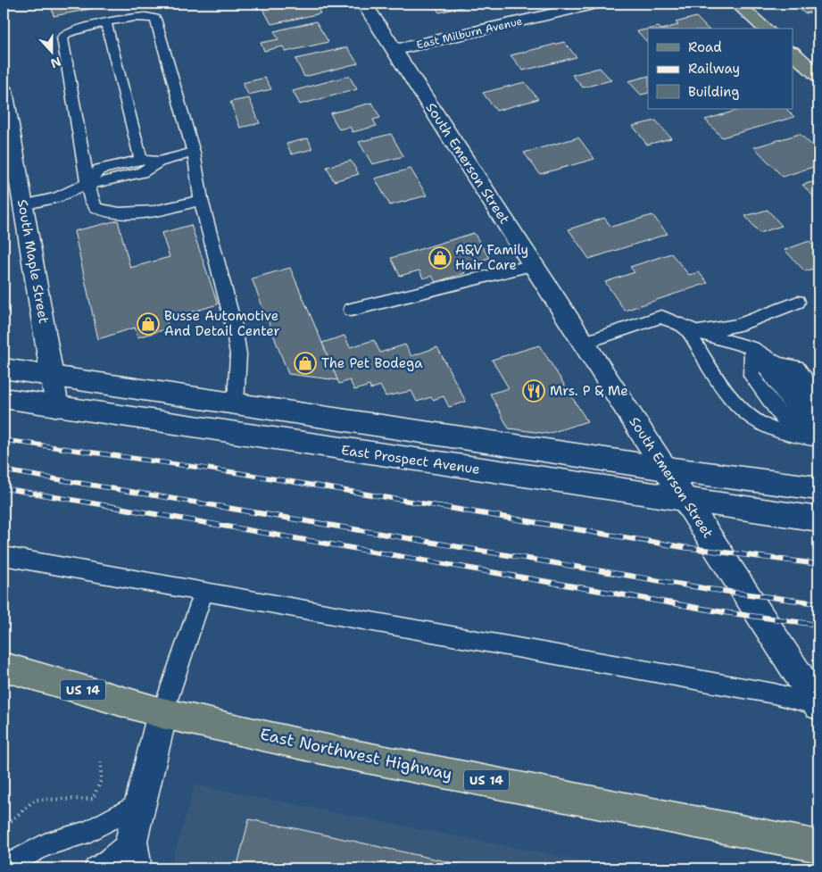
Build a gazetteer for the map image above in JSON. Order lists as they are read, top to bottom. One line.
{"streets":{"main road":["US 14","East Northwest Highway"],"street":["East Milburn Avenue","South Emerson Street","South Maple Street","East Prospect Avenue"]},"crossings":[["East Milburn Avenue","South Emerson Street"],["South Emerson Street","East Prospect Avenue"],["South Maple Street","East Prospect Avenue"]],"places":{"shop":["A&V Family Hair Care","Busse Automotive And Detail Center","The Pet Bodega"],"restaurant":["Mrs. P & Me"]},"legend":["Road","Railway","Building"],"north":"bottom"}
